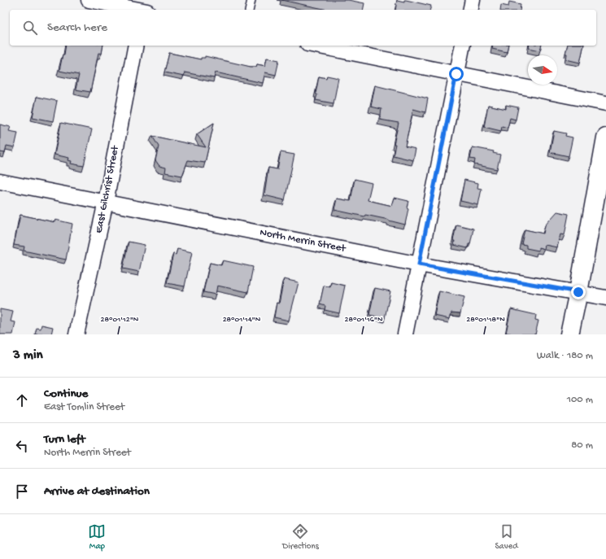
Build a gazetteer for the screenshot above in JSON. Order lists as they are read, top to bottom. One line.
{"streets":{"street":["East Gilchrist Street","North Merrin Street"]},"crossings":[["East Gilchrist Street","North Merrin Street"]],"north":"right","page":{"search":"Search here","heading":["3 min","Walk · 180 m"],"list":[["Continue","East Tomlin Street","100 m"],["Turn left","North Merrin Street","80 m"],"Arrive at destination"],"nav":["Map","Directions","Saved"]},"coordinates":["28°01'12\"N","28°01'14\"N","28°01'16\"N","28°01'18\"N"]}
